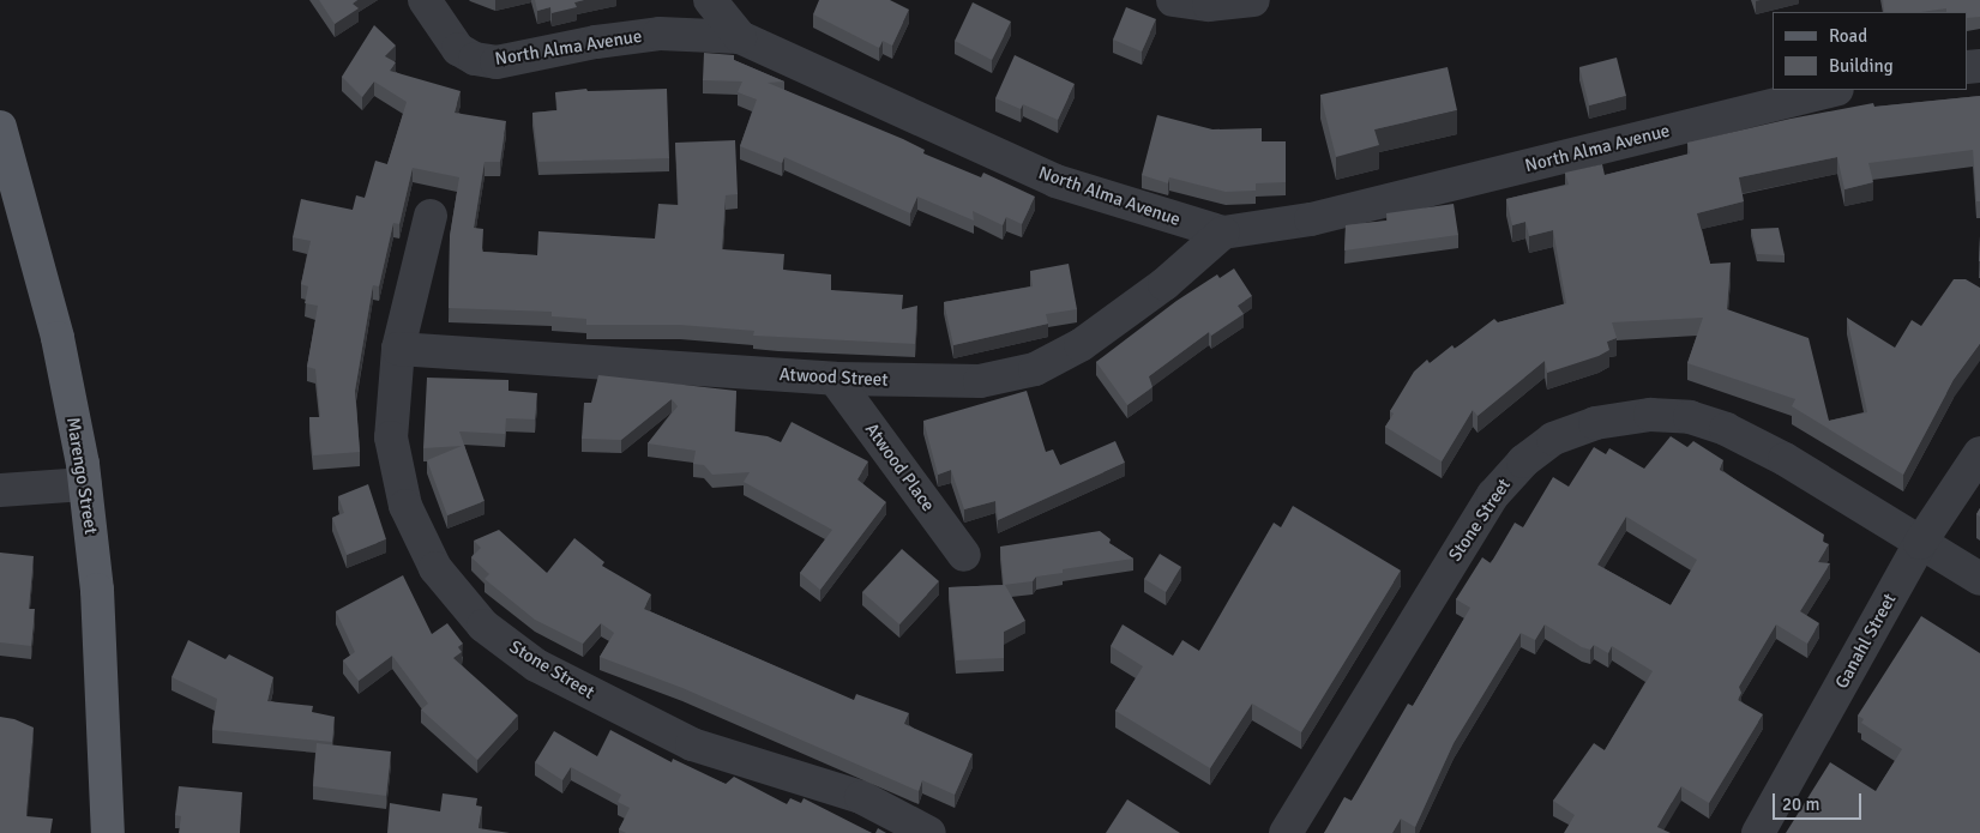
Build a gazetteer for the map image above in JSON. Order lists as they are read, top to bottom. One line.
{"streets":{"main road":["Marengo Street"],"street":["North Alma Avenue","Atwood Street","Atwood Place","Stone Street","Ganahl Street"]},"crossings":[["North Alma Avenue","Atwood Street"],["Atwood Street","Atwood Place"],["Atwood Street","Stone Street"],["Stone Street","Ganahl Street"]],"legend":["Road","Building"],"scale_bar":"20 m"}
